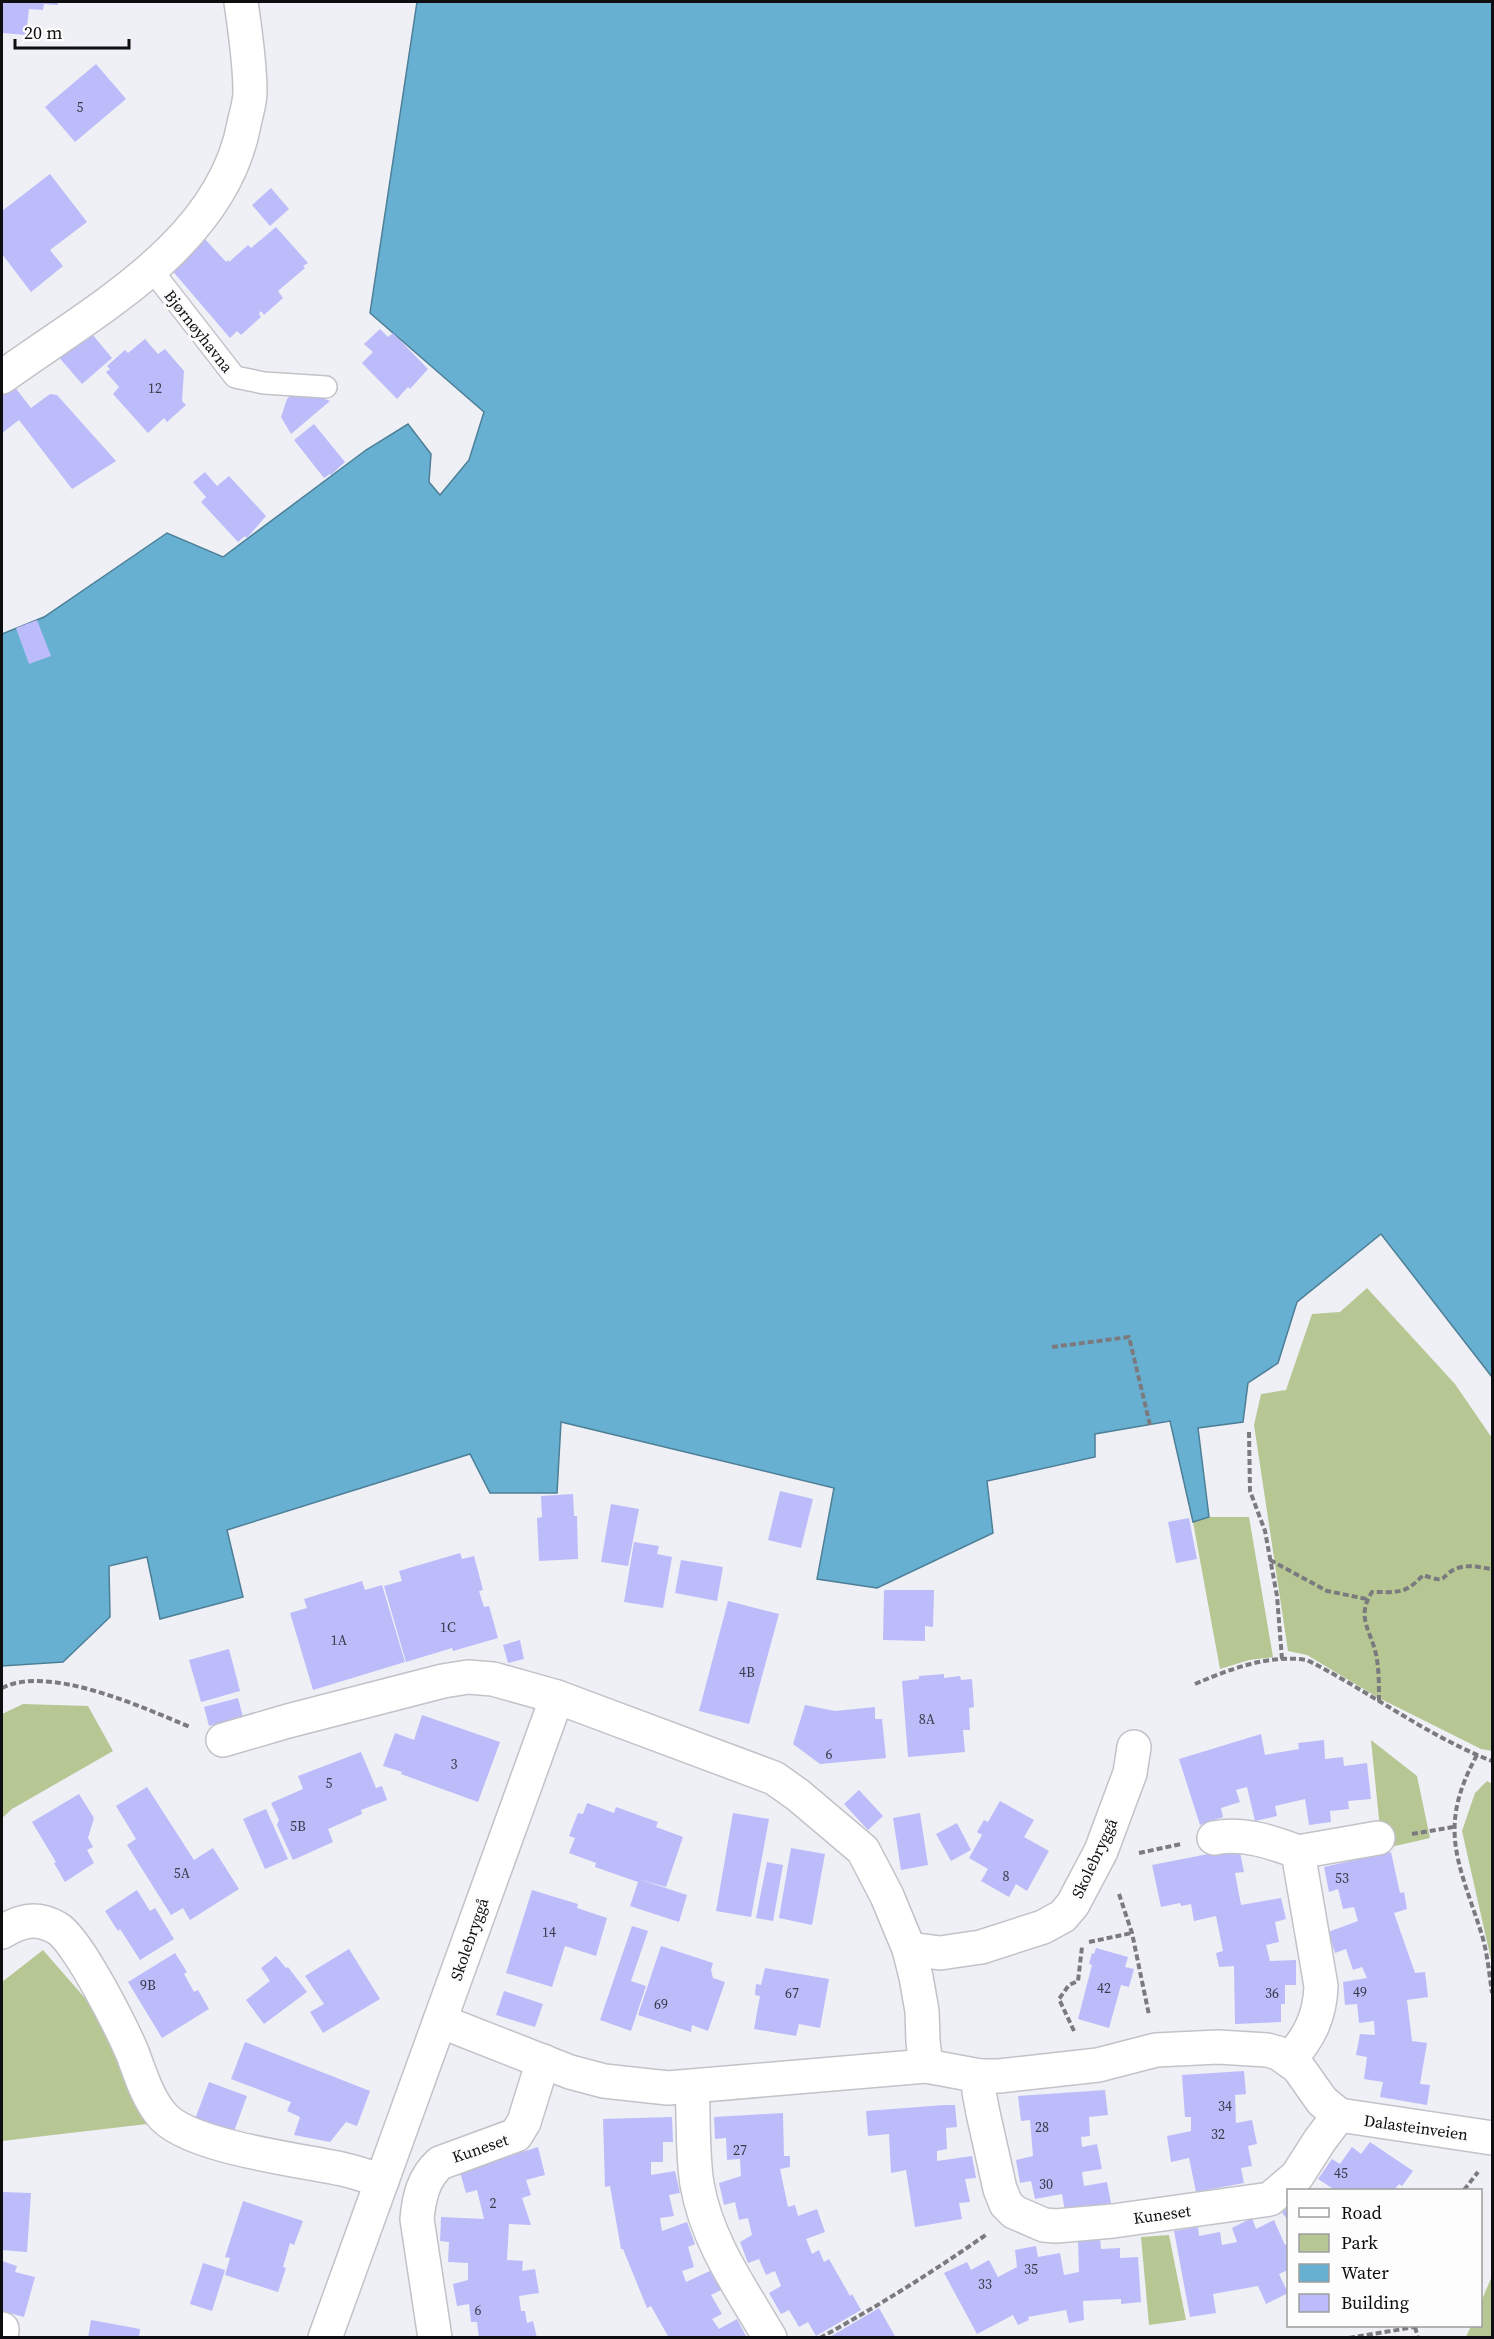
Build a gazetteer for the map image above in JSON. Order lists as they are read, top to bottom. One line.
{"streets":{"street":["Skolebryggå","Dalasteinveien","Kuneset"],"lane":["Bjørnøyhavna"]},"crossings":[["Dalasteinveien","Kuneset"]],"house_numbers":["5","12","1C","1A","4B","8A","6","3","5","5B","5A","8","53","14","9B","42","49","67","36","69","34","28","32","27","45","30","2","35","33","6"],"legend":["Road","Park","Water","Building"],"scale_bar":"20 m"}
